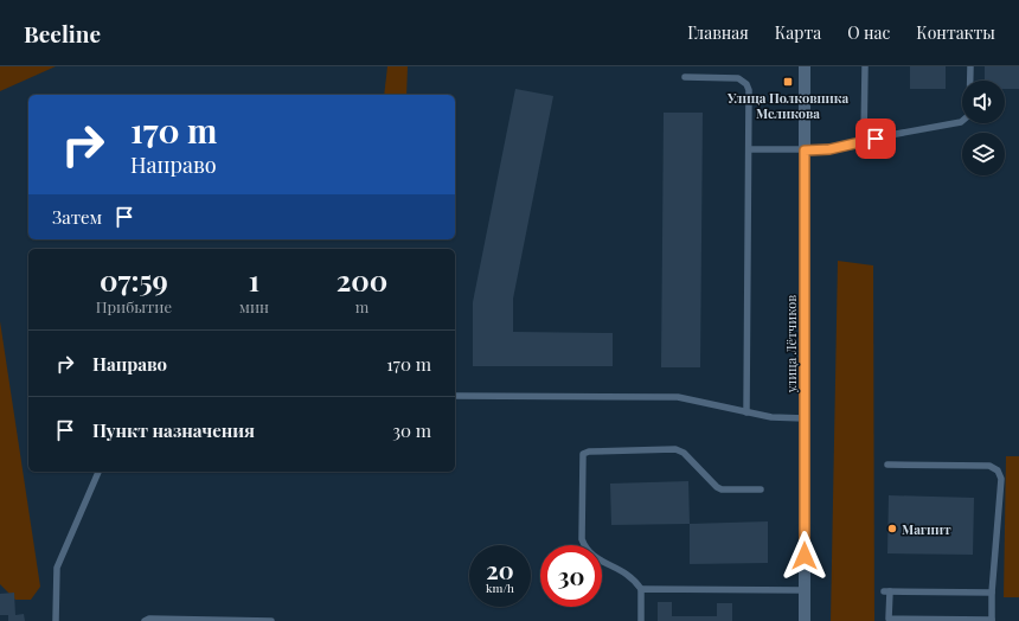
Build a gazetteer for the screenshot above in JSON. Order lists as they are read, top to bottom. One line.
{"streets":{"street":["улица Лётчиков"]},"places":{"transit":["Улица Полковника Меликова"],"other":["Магнит"]},"page":{"header":"Beeline","nav":["Главная","Карта","О нас","Контакты"],"turn":["170 m","Направо"],"then":"Затем","eta":["07:59","Прибытие","1","мин","200","m"],"list":[{"name":"Направо","value":"170 m"},{"name":"Пункт назначения","value":"30 m"}],"speed":"20 km/h","limit":"30"}}
